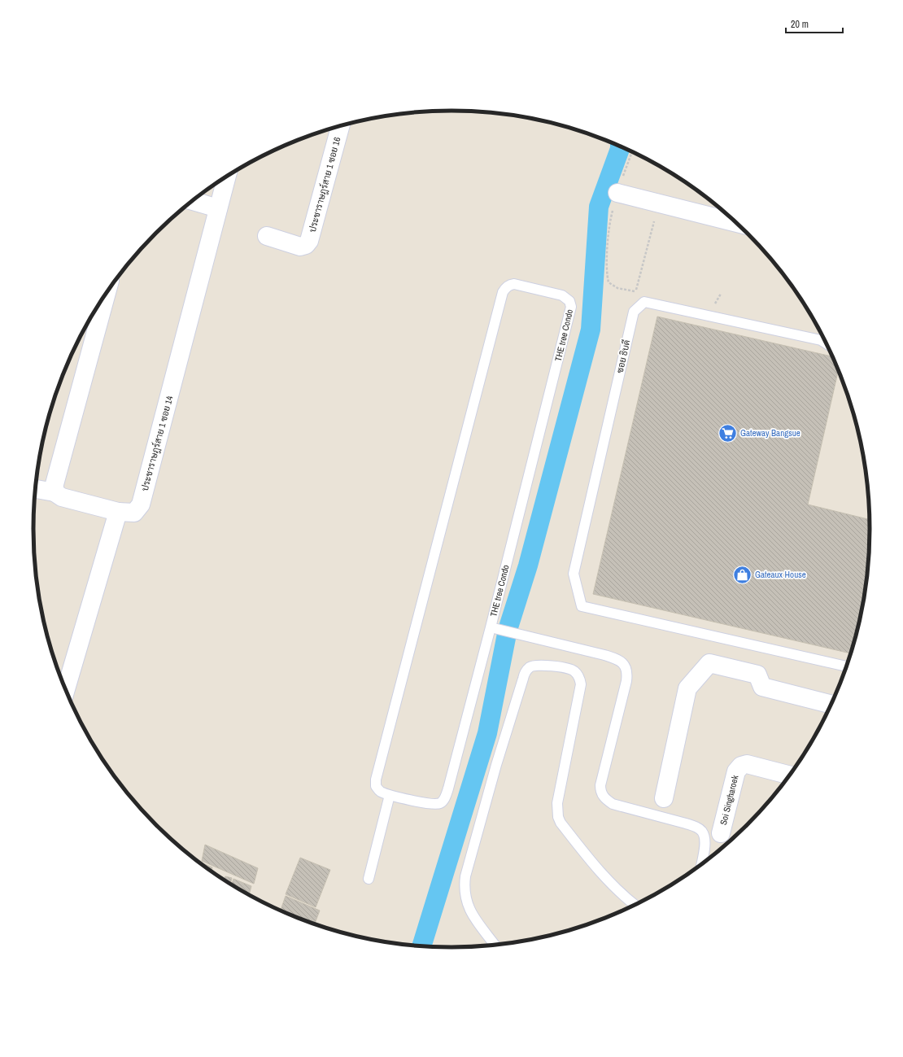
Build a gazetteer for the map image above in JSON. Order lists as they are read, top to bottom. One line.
{"streets":{"street":["ประชาราษฎร์สาย 1 ซอย 16","ประชาราษฎร์สาย 1 ซอย 14","Soi Singharoek"],"lane":["THE tree Condo","ซอย ธิบดี"]},"places":{"supermarket":["Gateway Bangsue"],"shop":["Gateaux House"]},"scale_bar":"20 m"}
